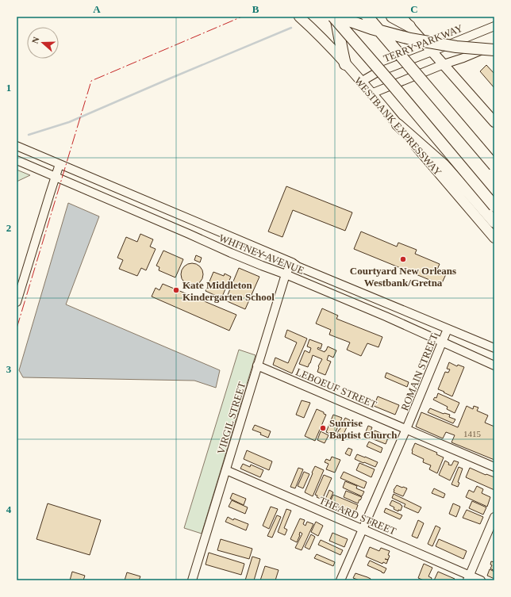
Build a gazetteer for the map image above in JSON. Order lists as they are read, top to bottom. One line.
{"streets":{"highway":["WESTBANK EXPRESSWAY"],"street":["TERRY PARKWAY","WHITNEY AVENUE","ROMAIN STREET","LEBOEUF STREET","VIRGIL STREET","THEARD STREET"]},"crossings":[["TERRY PARKWAY","WESTBANK EXPRESSWAY"],["WHITNEY AVENUE","ROMAIN STREET"],["WHITNEY AVENUE","VIRGIL STREET"],["ROMAIN STREET","LEBOEUF STREET"],["ROMAIN STREET","THEARD STREET"],["LEBOEUF STREET","VIRGIL STREET"],["VIRGIL STREET","THEARD STREET"]],"places":["Courtyard New Orleans Westbank/Gretna","Kate Middleton Kindergarten School","Sunrise Baptist Church"],"house_numbers":["1415"],"north":"left","grid":{"columns":["A","B","C"],"rows":["1","2","3","4"]}}
